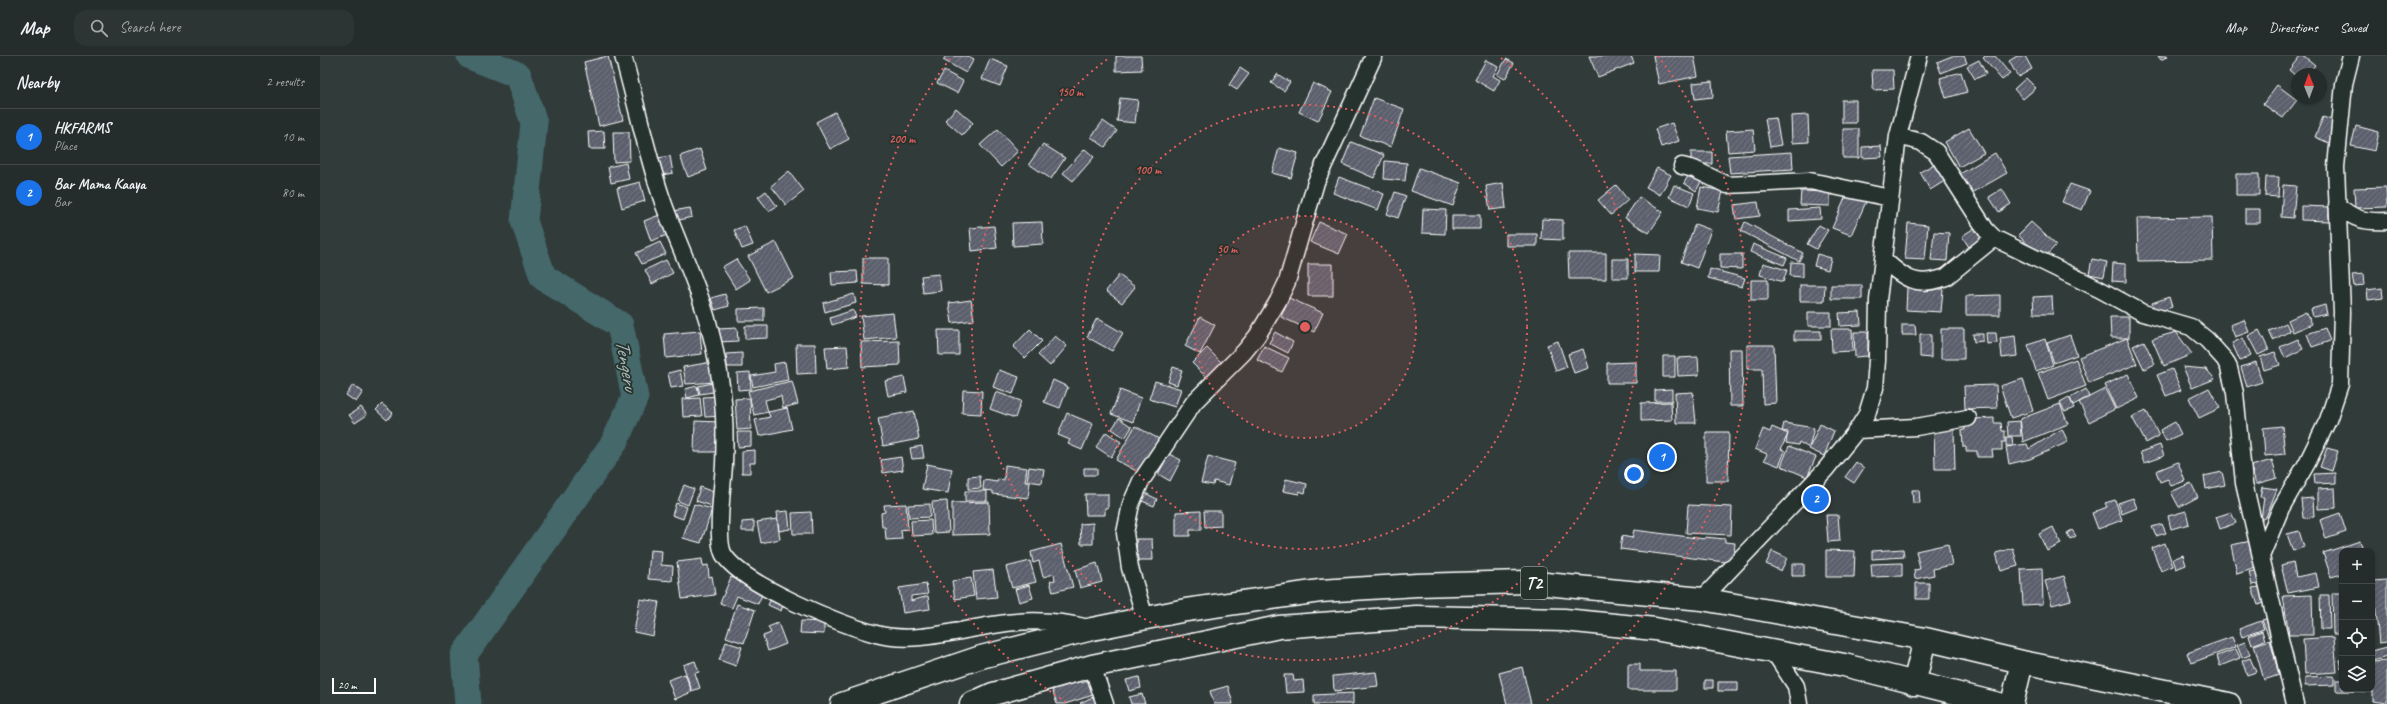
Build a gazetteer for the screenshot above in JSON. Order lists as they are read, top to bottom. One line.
{"streets":{"highway":["T2"]},"water":["Tengeru"],"scale_bar":"20 m","north":"top","page":{"header":"Map","search":"Search here","nav":["Map","Directions","Saved"],"heading":["Nearby","2 results"],"list":[{"mark":"1","name":"HKFARMS","note":"Place","value":"10 m"},{"mark":"2","name":"Bar Mama Kaaya","note":"Bar","value":"80 m"}],"pins":["1","2"],"map_buttons":["+","−"],"scale":"20 m"},"rings":["150 m","200 m","100 m","50 m"]}
